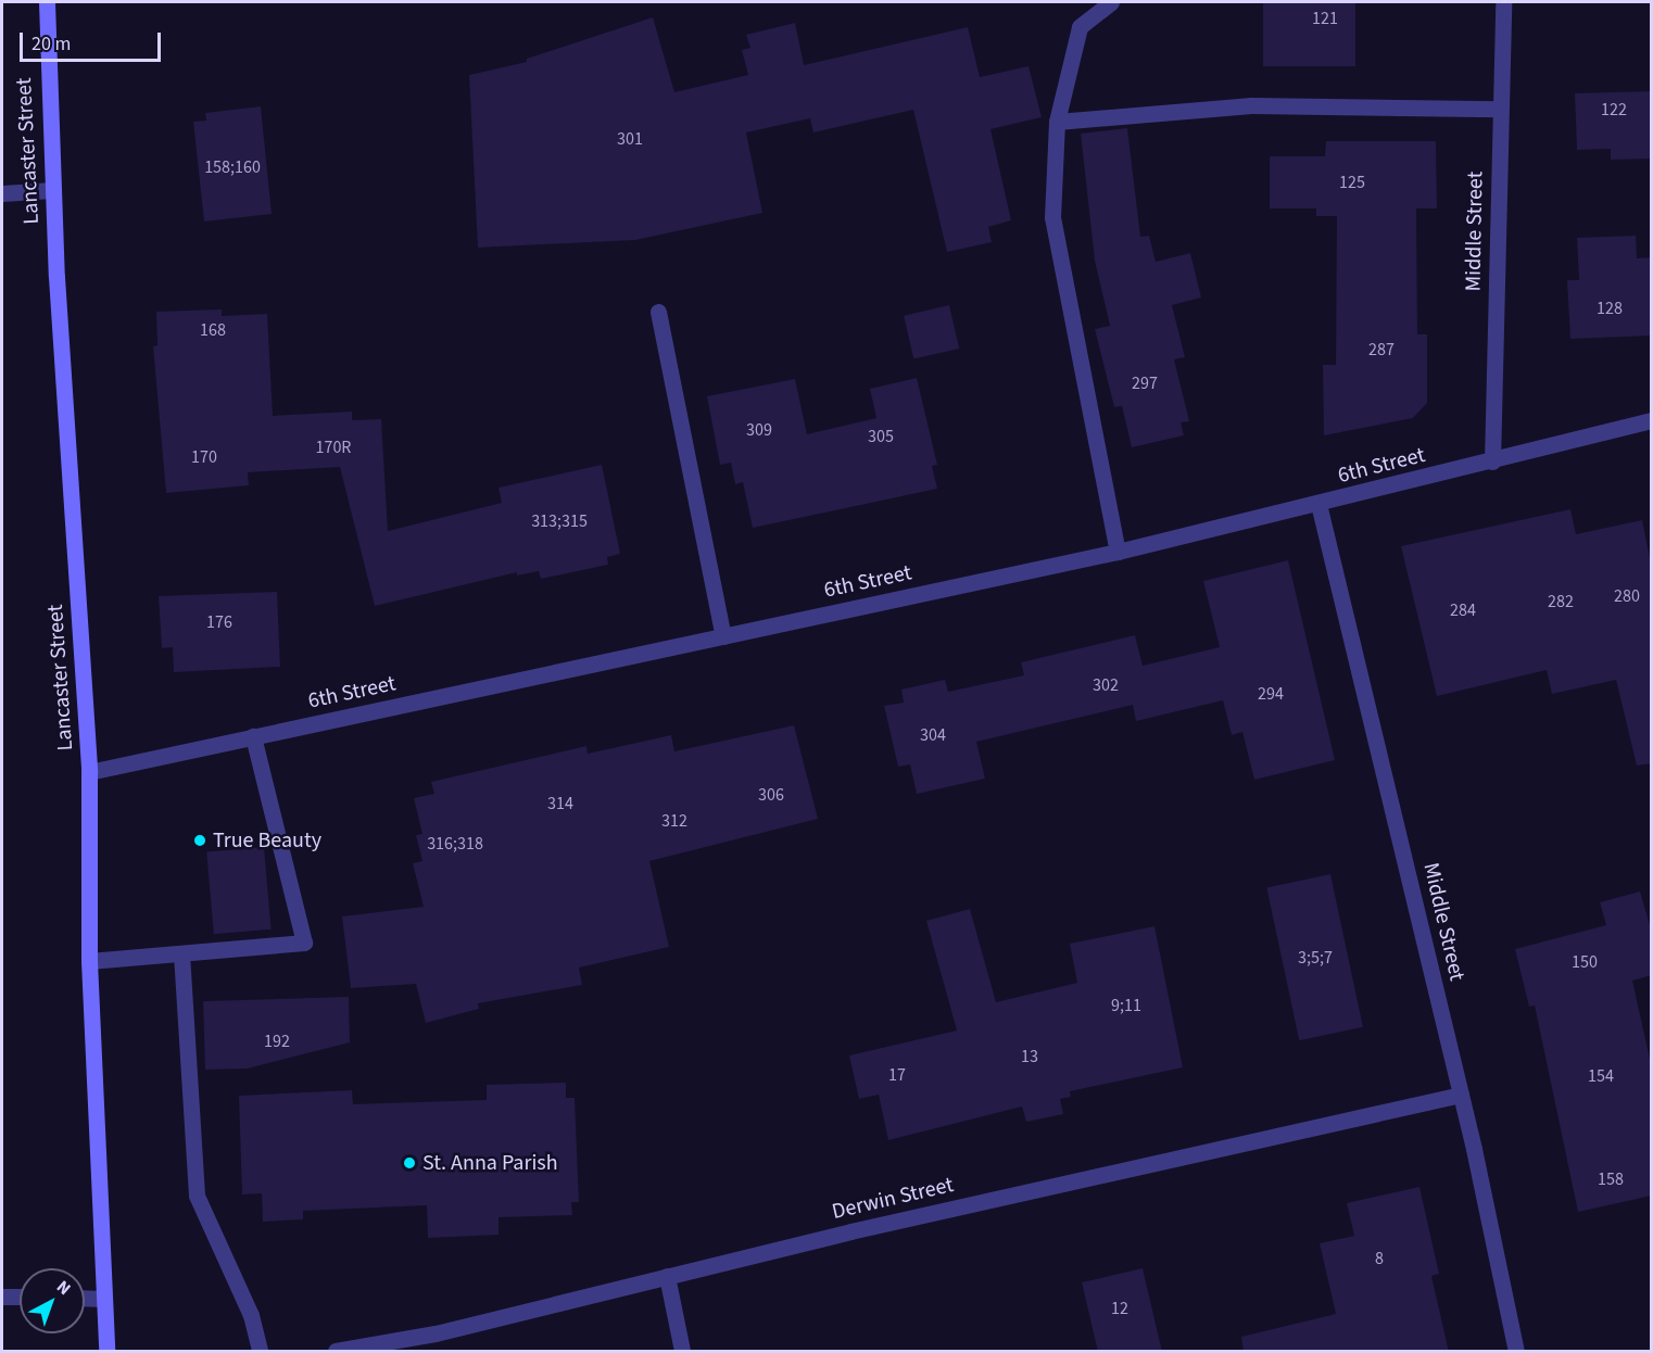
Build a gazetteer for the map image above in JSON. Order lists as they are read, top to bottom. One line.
{"streets":{"main road":["Lancaster Street"],"street":["Middle Street","6th Street","Derwin Street"]},"crossings":[["Lancaster Street","6th Street"],["Middle Street","6th Street"],["Middle Street","Derwin Street"]],"places":["True Beauty","St. Anna Parish"],"house_numbers":["121","122","301","158;160","125","128","168","287","297","309","305","170R","170","313;315","280","282","284","176","302","294","304","306","314","312","316;318","3;5;7","150","9;11","192","13","17","154","158","8","12"],"scale_bar":"20 m","north":"top right"}
